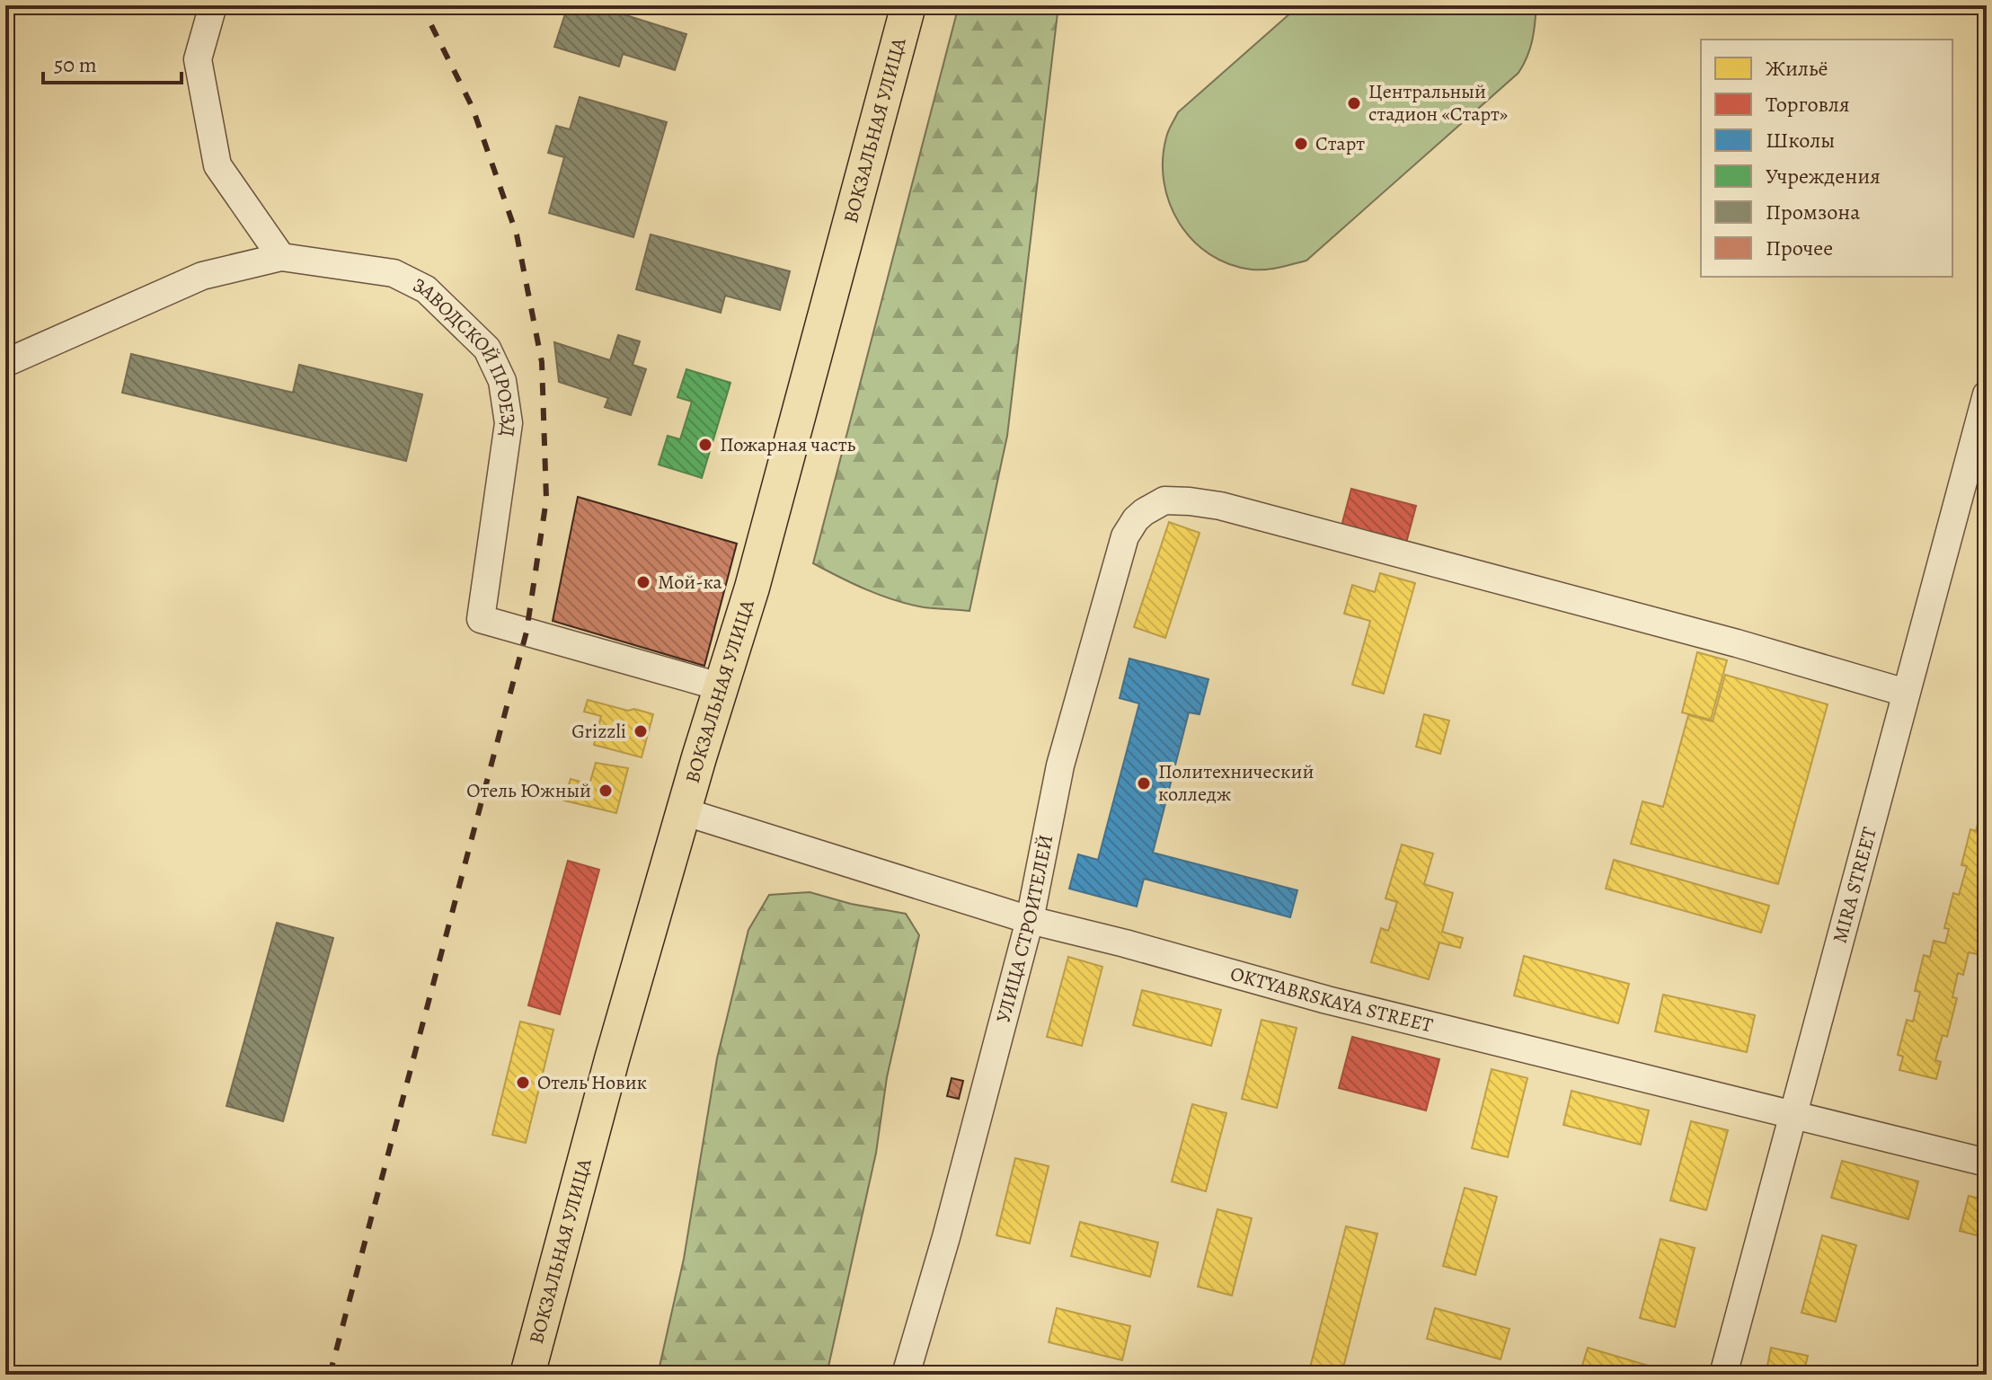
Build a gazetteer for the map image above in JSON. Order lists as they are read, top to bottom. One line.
{"streets":{"main road":["ВОКЗАЛЬНАЯ УЛИЦА"],"street":["ЗАВОДСКОЙ ПРОЕЗД","MIRA STREET","УЛИЦА СТРОИТЕЛЕЙ","OKTYABRSKAYA STREET"]},"crossings":[["ВОКЗАЛЬНАЯ УЛИЦА","ЗАВОДСКОЙ ПРОЕЗД"],["ВОКЗАЛЬНАЯ УЛИЦА","OKTYABRSKAYA STREET"],["MIRA STREET","УЛИЦА СТРОИТЕЛЕЙ"],["MIRA STREET","OKTYABRSKAYA STREET"],["УЛИЦА СТРОИТЕЛЕЙ","OKTYABRSKAYA STREET"]],"places":["Центральный стадион «Старт»","Старт","Пожарная часть","Мой-ка","Grizzli","Политехнический колледж","Отель Южный","Отель Новик"],"legend":["Жильё","Торговля","Школы","Учреждения","Промзона","Прочее"],"scale_bar":"50 m"}
